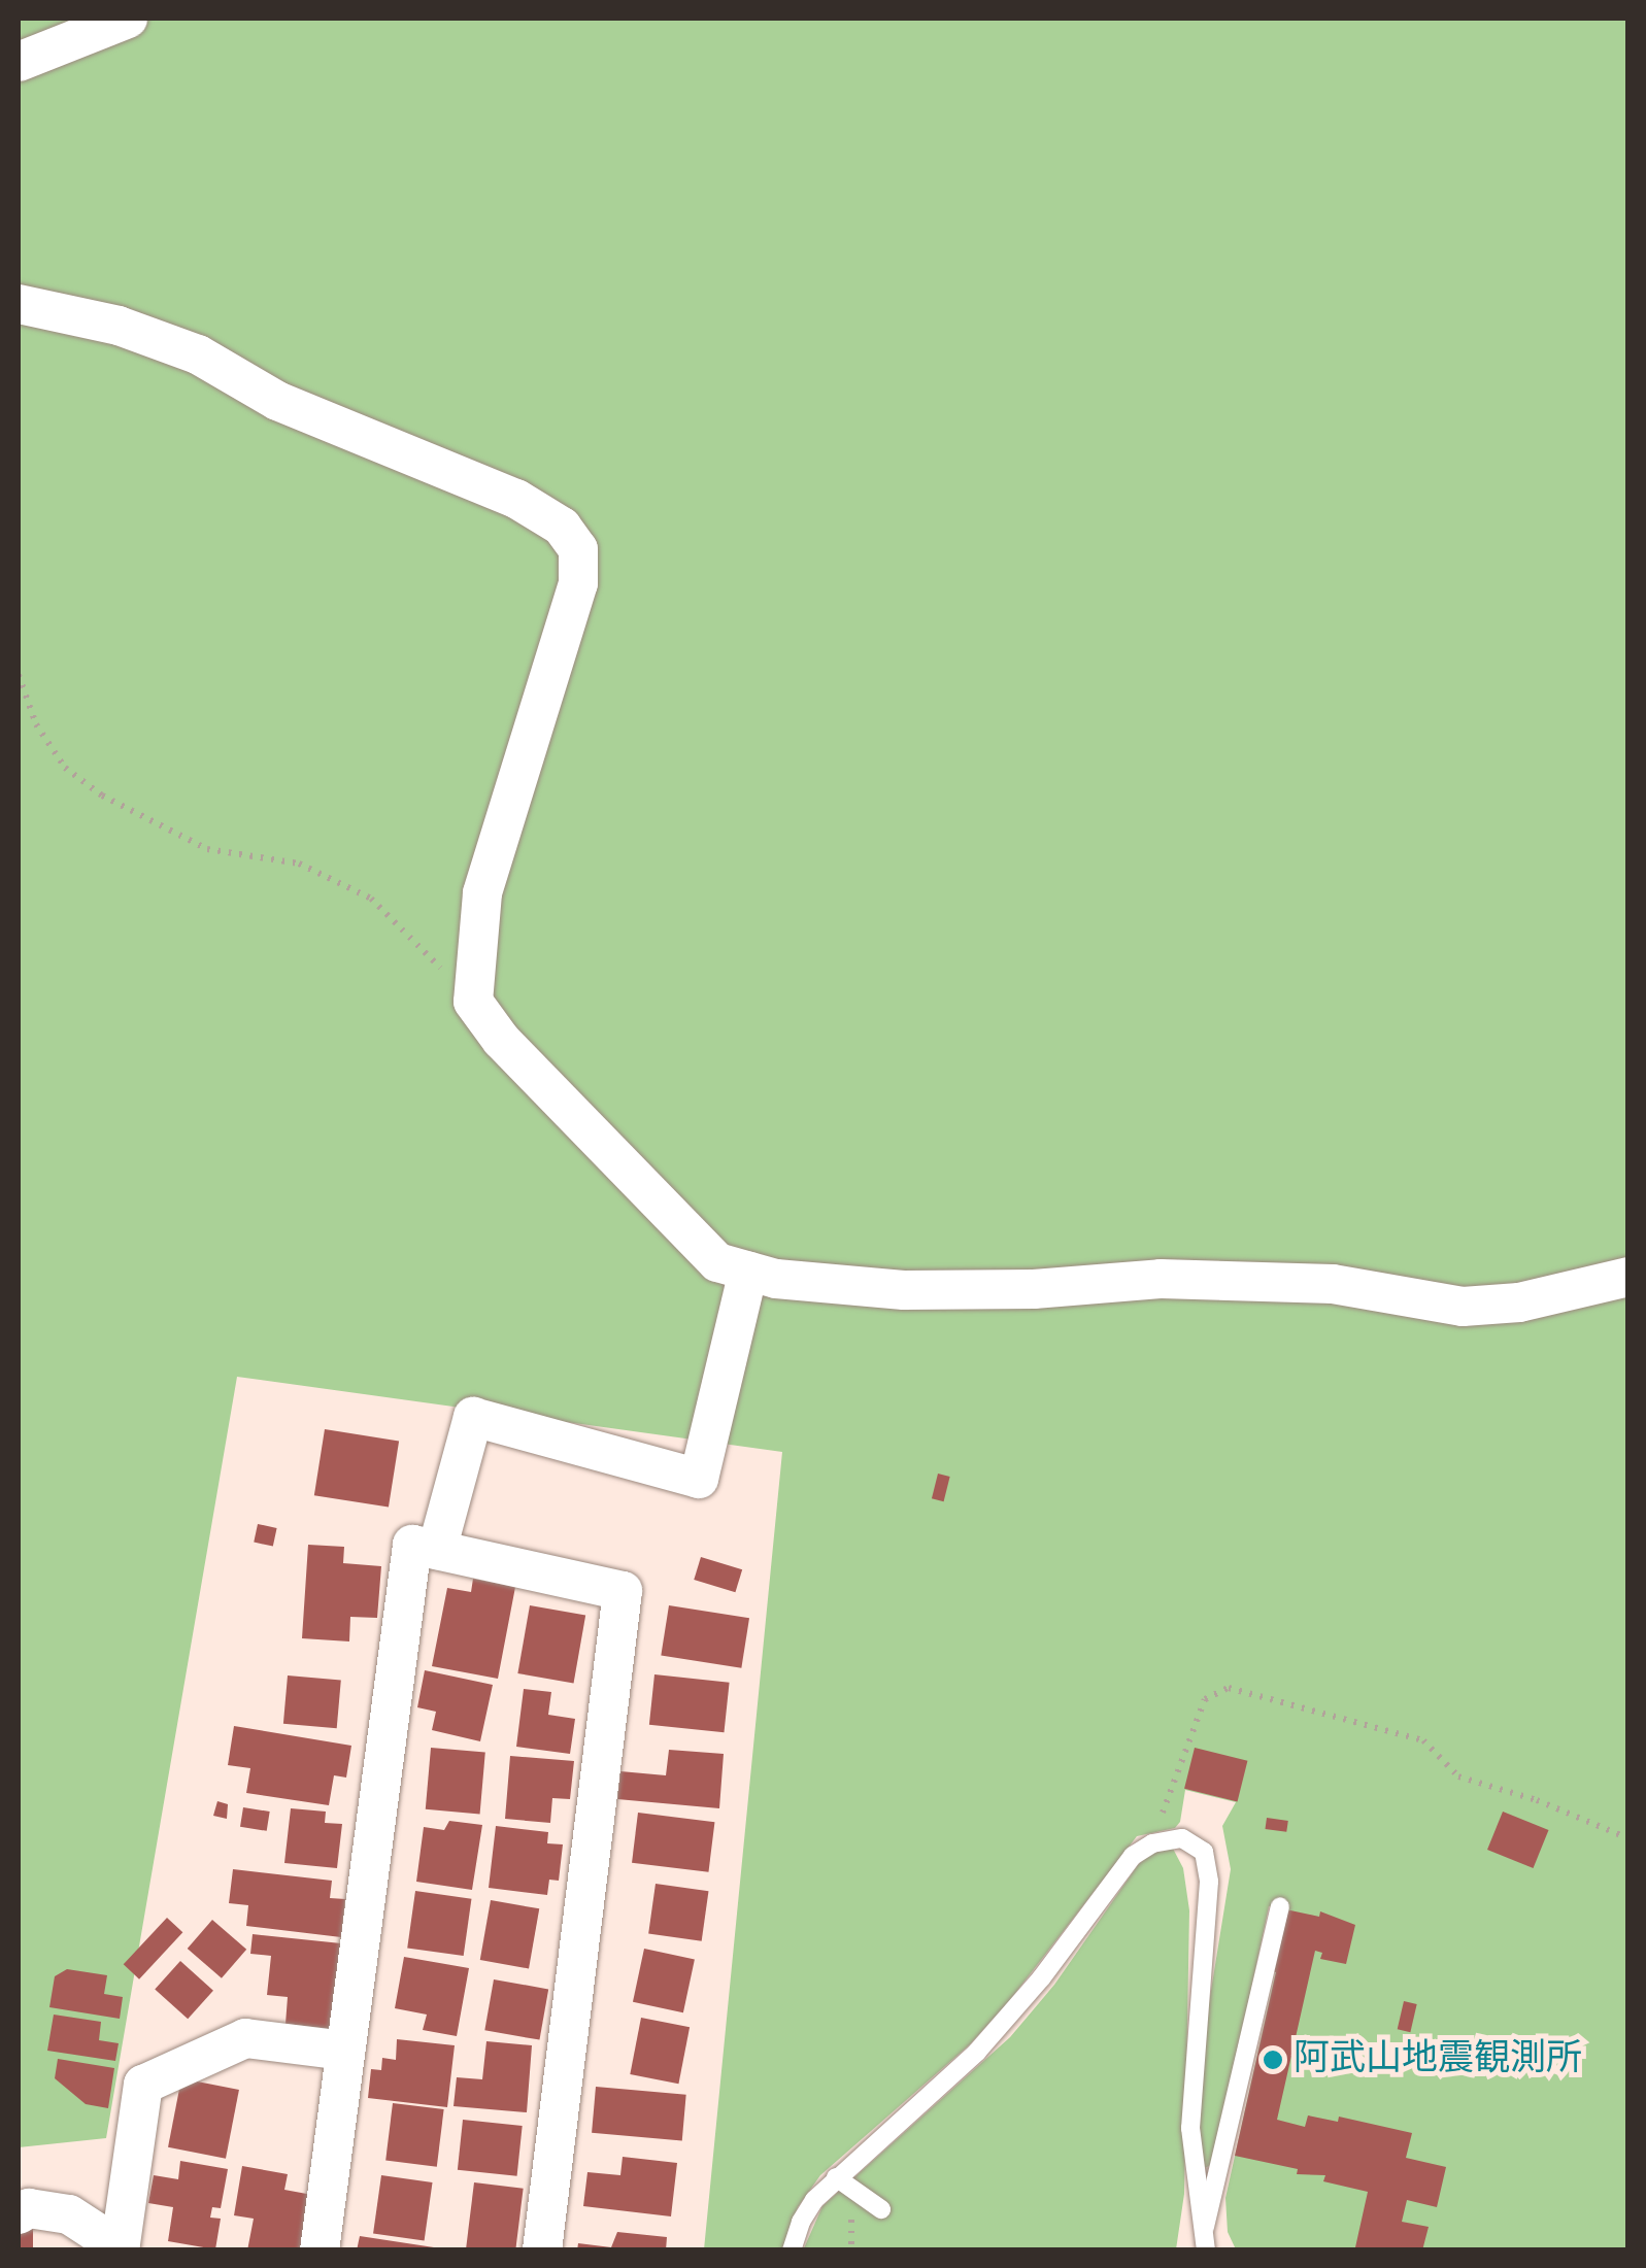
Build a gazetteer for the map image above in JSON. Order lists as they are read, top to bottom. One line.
{"places":["阿武山地震観測所"]}
